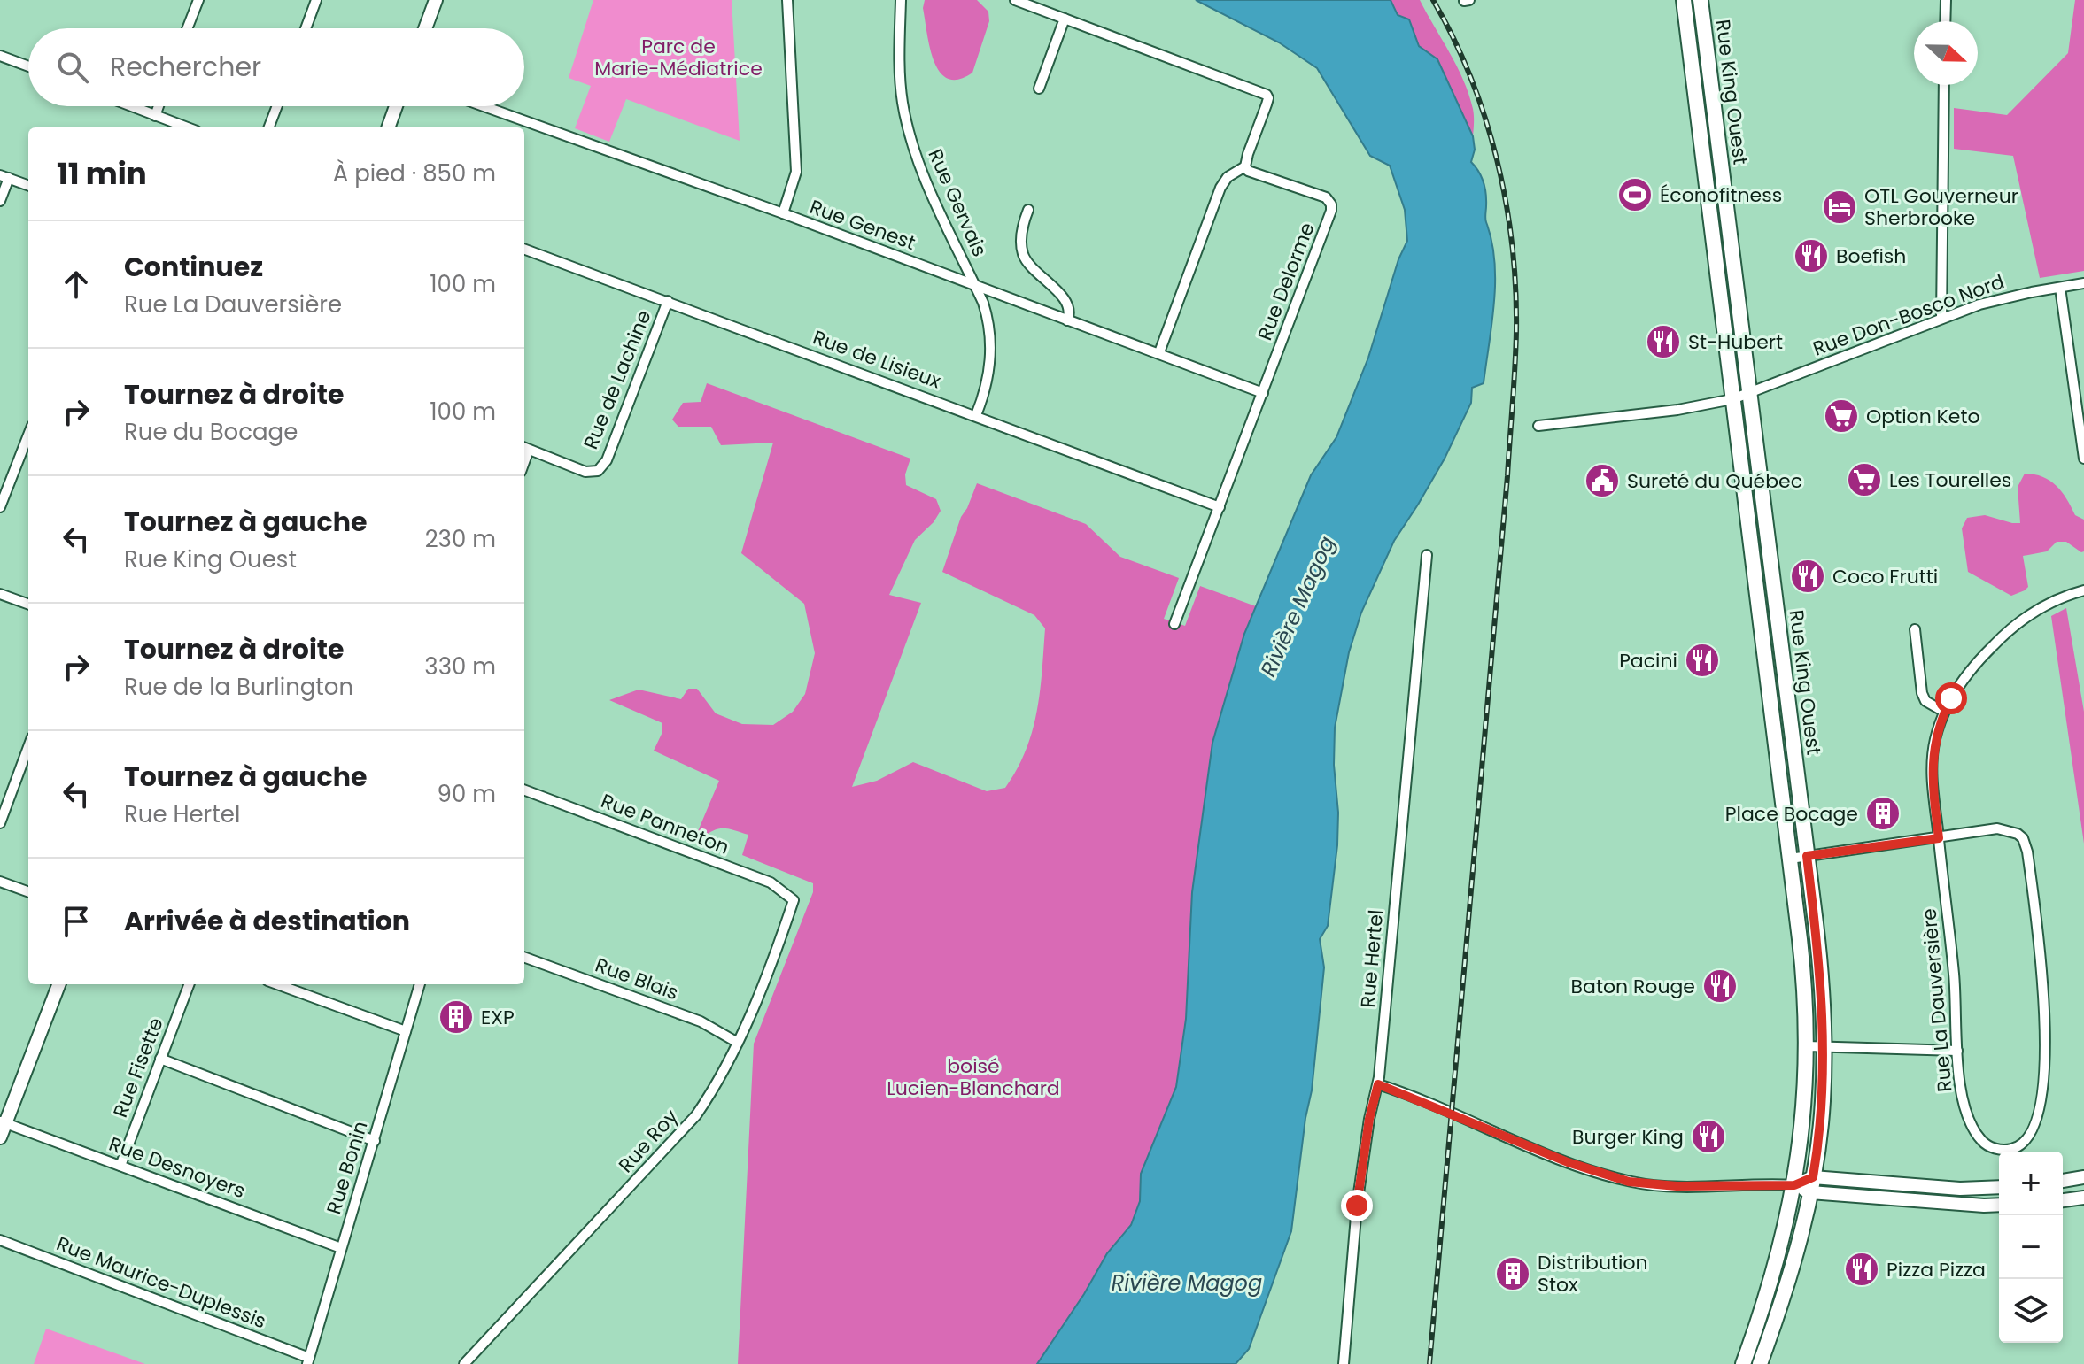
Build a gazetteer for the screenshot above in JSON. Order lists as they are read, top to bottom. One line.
{"streets":{"main road":["Rue King Ouest"],"street":["Rue Gervais","Rue Genest","Rue Delorme","Rue Don-Bosco Nord","Rue de Lisieux","Rue de Lachine","Rue Panneton","Rue Hertel","Rue Blais","Rue La Dauversière","Rue Fisette","Rue Roy","Rue Desnoyers","Rue Bonin","Rue Maurice-Duplessis"]},"crossings":[["Rue King Ouest","Rue Don-Bosco Nord"],["Rue Gervais","Rue Genest"],["Rue Gervais","Rue de Lisieux"],["Rue Genest","Rue Delorme"],["Rue Delorme","Rue de Lisieux"],["Rue de Lisieux","Rue de Lachine"],["Rue Panneton","Rue Roy"],["Rue Blais","Rue Roy"],["Rue Fisette","Rue Desnoyers"],["Rue Desnoyers","Rue Bonin"],["Rue Bonin","Rue Maurice-Duplessis"]],"water":["Rivière Magog"],"parks":["Parc de Marie-Médiatrice","boisé Lucien-Blanchard"],"places":{"sports":["Éconofitness"],"hotel":["OTL Gouverneur Sherbrooke"],"restaurant":["Boefish","St-Hubert","Coco Frutti","Pacini","Baton Rouge","Burger King","Pizza Pizza"],"supermarket":["Option Keto","Les Tourelles"],"public building":["Sureté du Québec"],"building":["Place Bocage","EXP","Distribution Stox"]},"north":"right","page":{"search":"Rechercher","heading":["11 min","À pied · 850 m"],"list":[["Continuez","Rue La Dauversière","100 m"],["Tournez à droite","Rue du Bocage","100 m"],["Tournez à gauche","Rue King Ouest","230 m"],["Tournez à droite","Rue de la Burlington","330 m"],["Tournez à gauche","Rue Hertel","90 m"],"Arrivée à destination"],"map_buttons":["+","−"]}}
